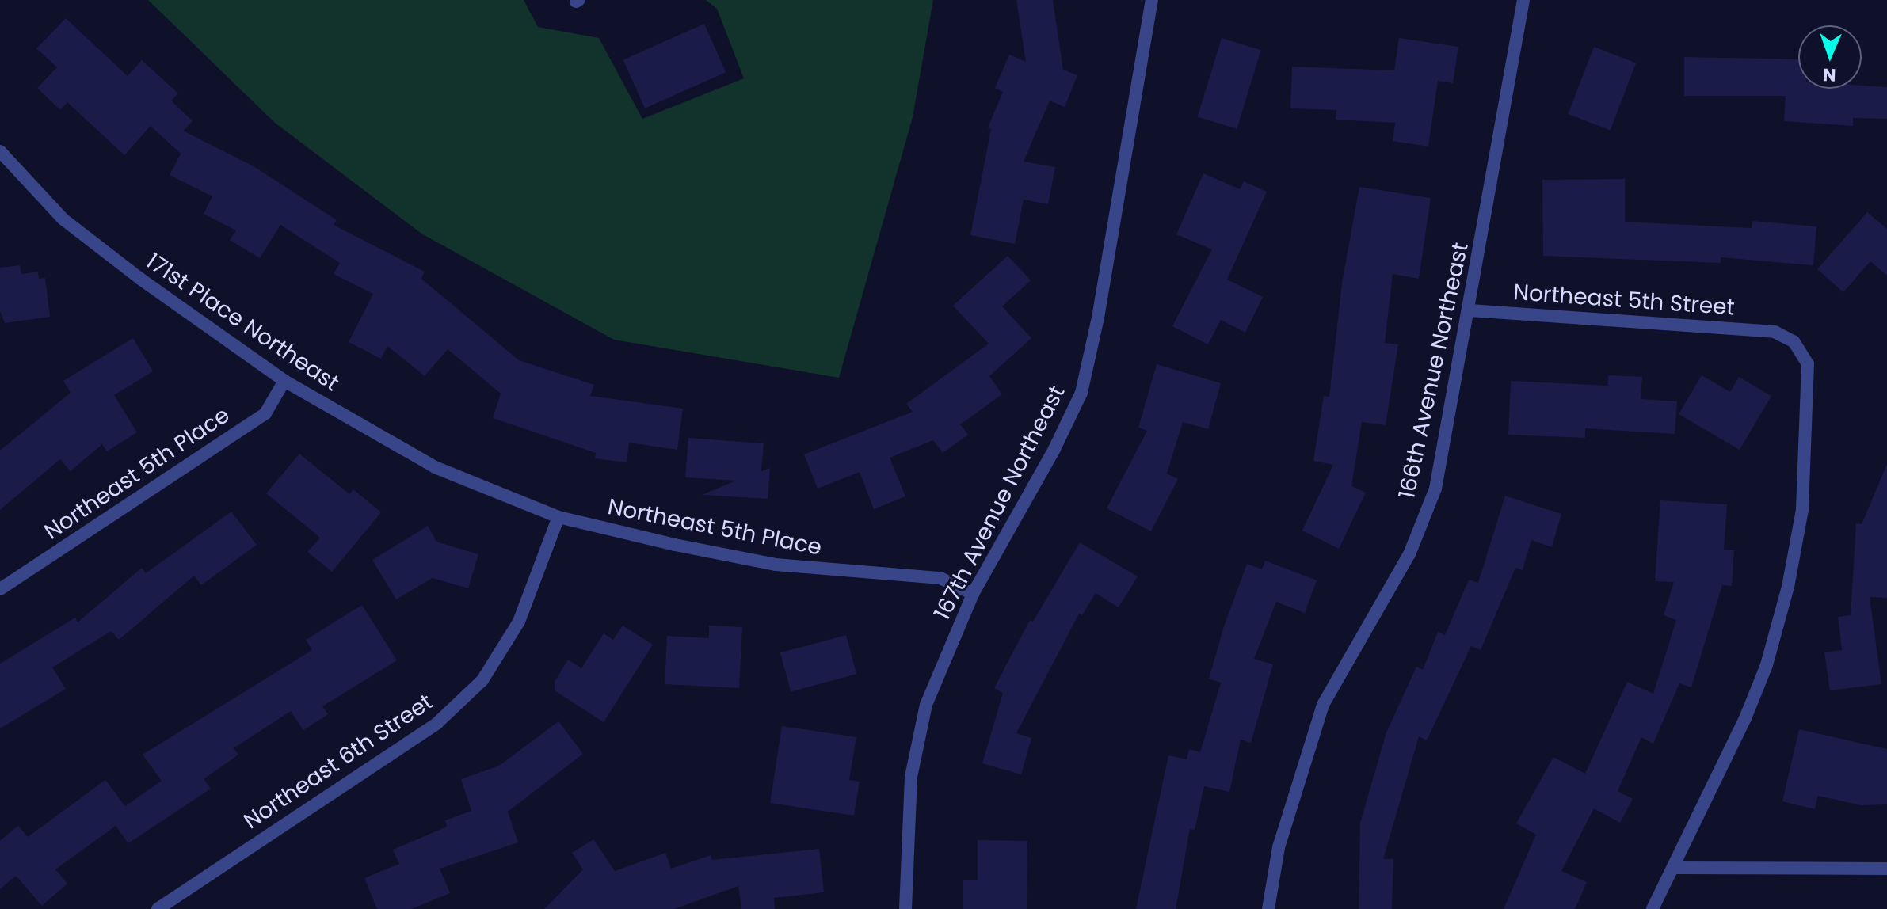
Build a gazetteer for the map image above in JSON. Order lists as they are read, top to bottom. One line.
{"streets":{"street":["Northeast 5th Street","171st Place Northeast","166th Avenue Northeast","Northeast 5th Place","167th Avenue Northeast","Northeast 6th Street"]},"crossings":[["Northeast 5th Street","166th Avenue Northeast"],["171st Place Northeast","Northeast 5th Place"],["171st Place Northeast","Northeast 6th Street"],["Northeast 5th Place","167th Avenue Northeast"],["Northeast 5th Place","Northeast 6th Street"]],"north":"bottom"}
